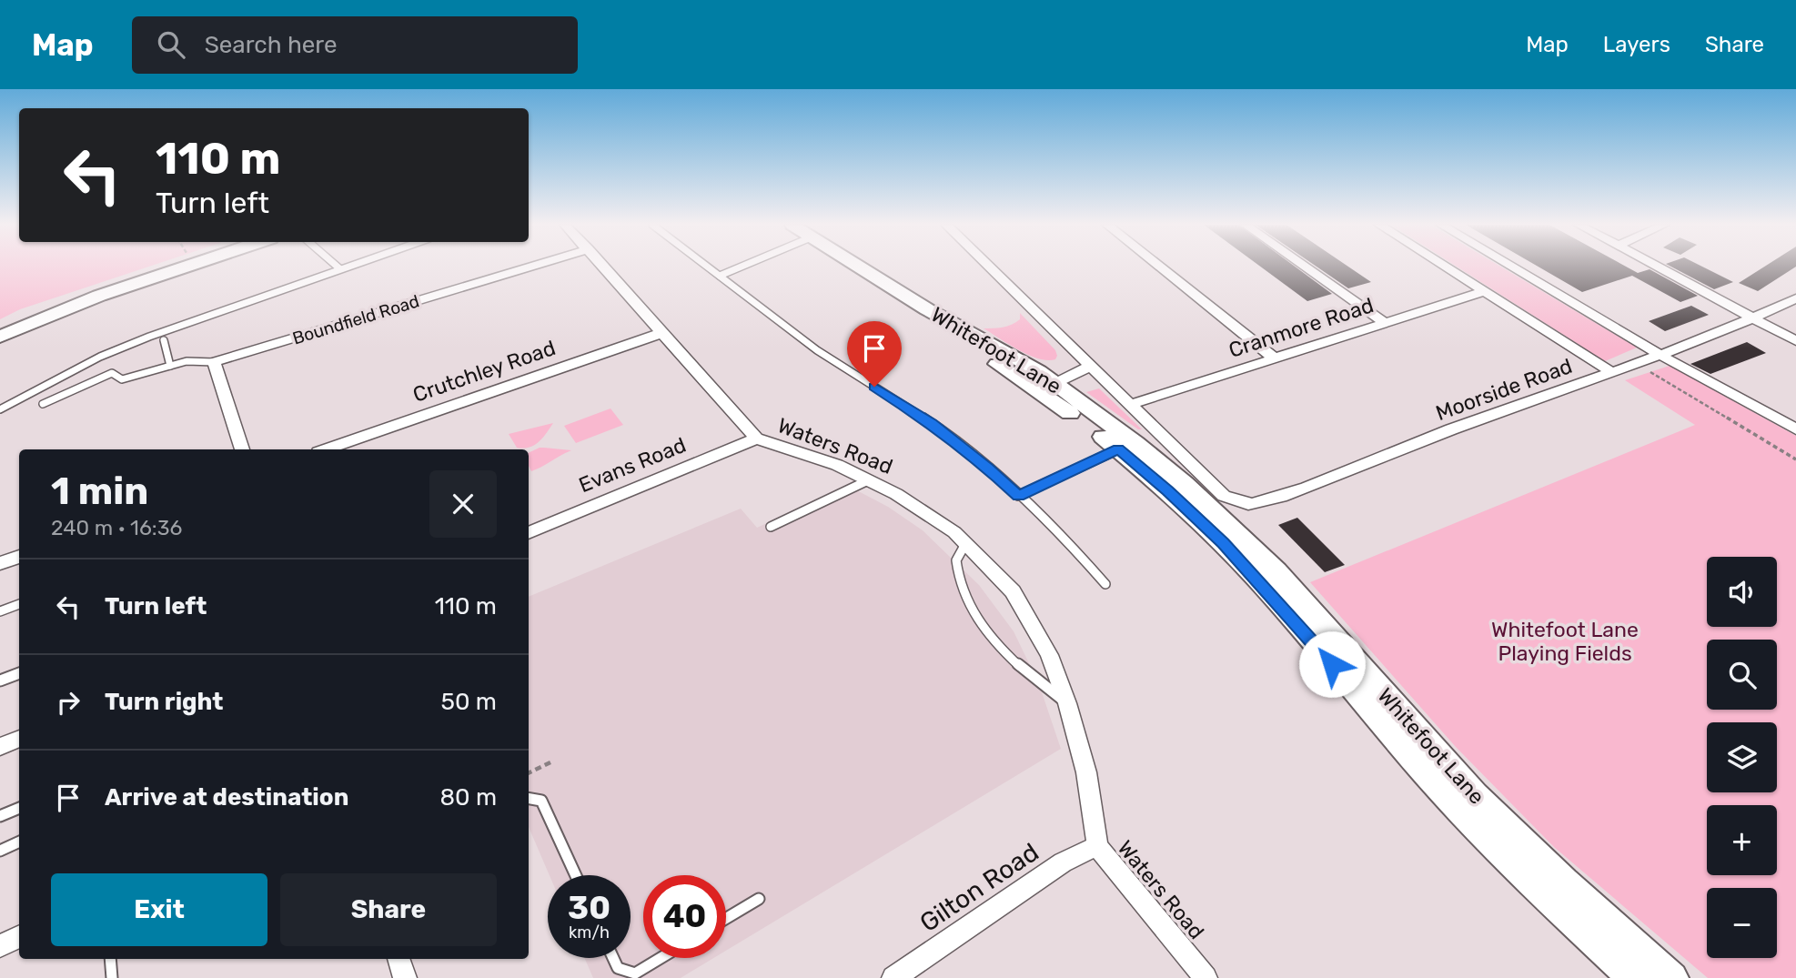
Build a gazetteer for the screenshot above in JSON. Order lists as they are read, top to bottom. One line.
{"streets":{"street":["Boundfield Road","Cranmore Road","Whitefoot Lane","Crutchley Road","Moorside Road","Waters Road","Evans Road","Gilton Road"]},"crossings":[["Cranmore Road","Moorside Road"],["Crutchley Road","Waters Road"],["Waters Road","Evans Road"],["Waters Road","Gilton Road"]],"parks":["Whitefoot Lane Playing Fields"],"page":{"header":"Map","search":"Search here","nav":["Map","Layers","Share"],"turn":["110 m","Turn left"],"heading":["1 min","240 m · 16:36"],"map_buttons":["+","−"],"list":[{"name":"Turn left","value":"110 m"},{"name":"Turn right","value":"50 m"},{"name":"Arrive at destination","value":"80 m"}],"buttons":["Exit","Share"],"speed":"30 km/h","limit":"40"}}
